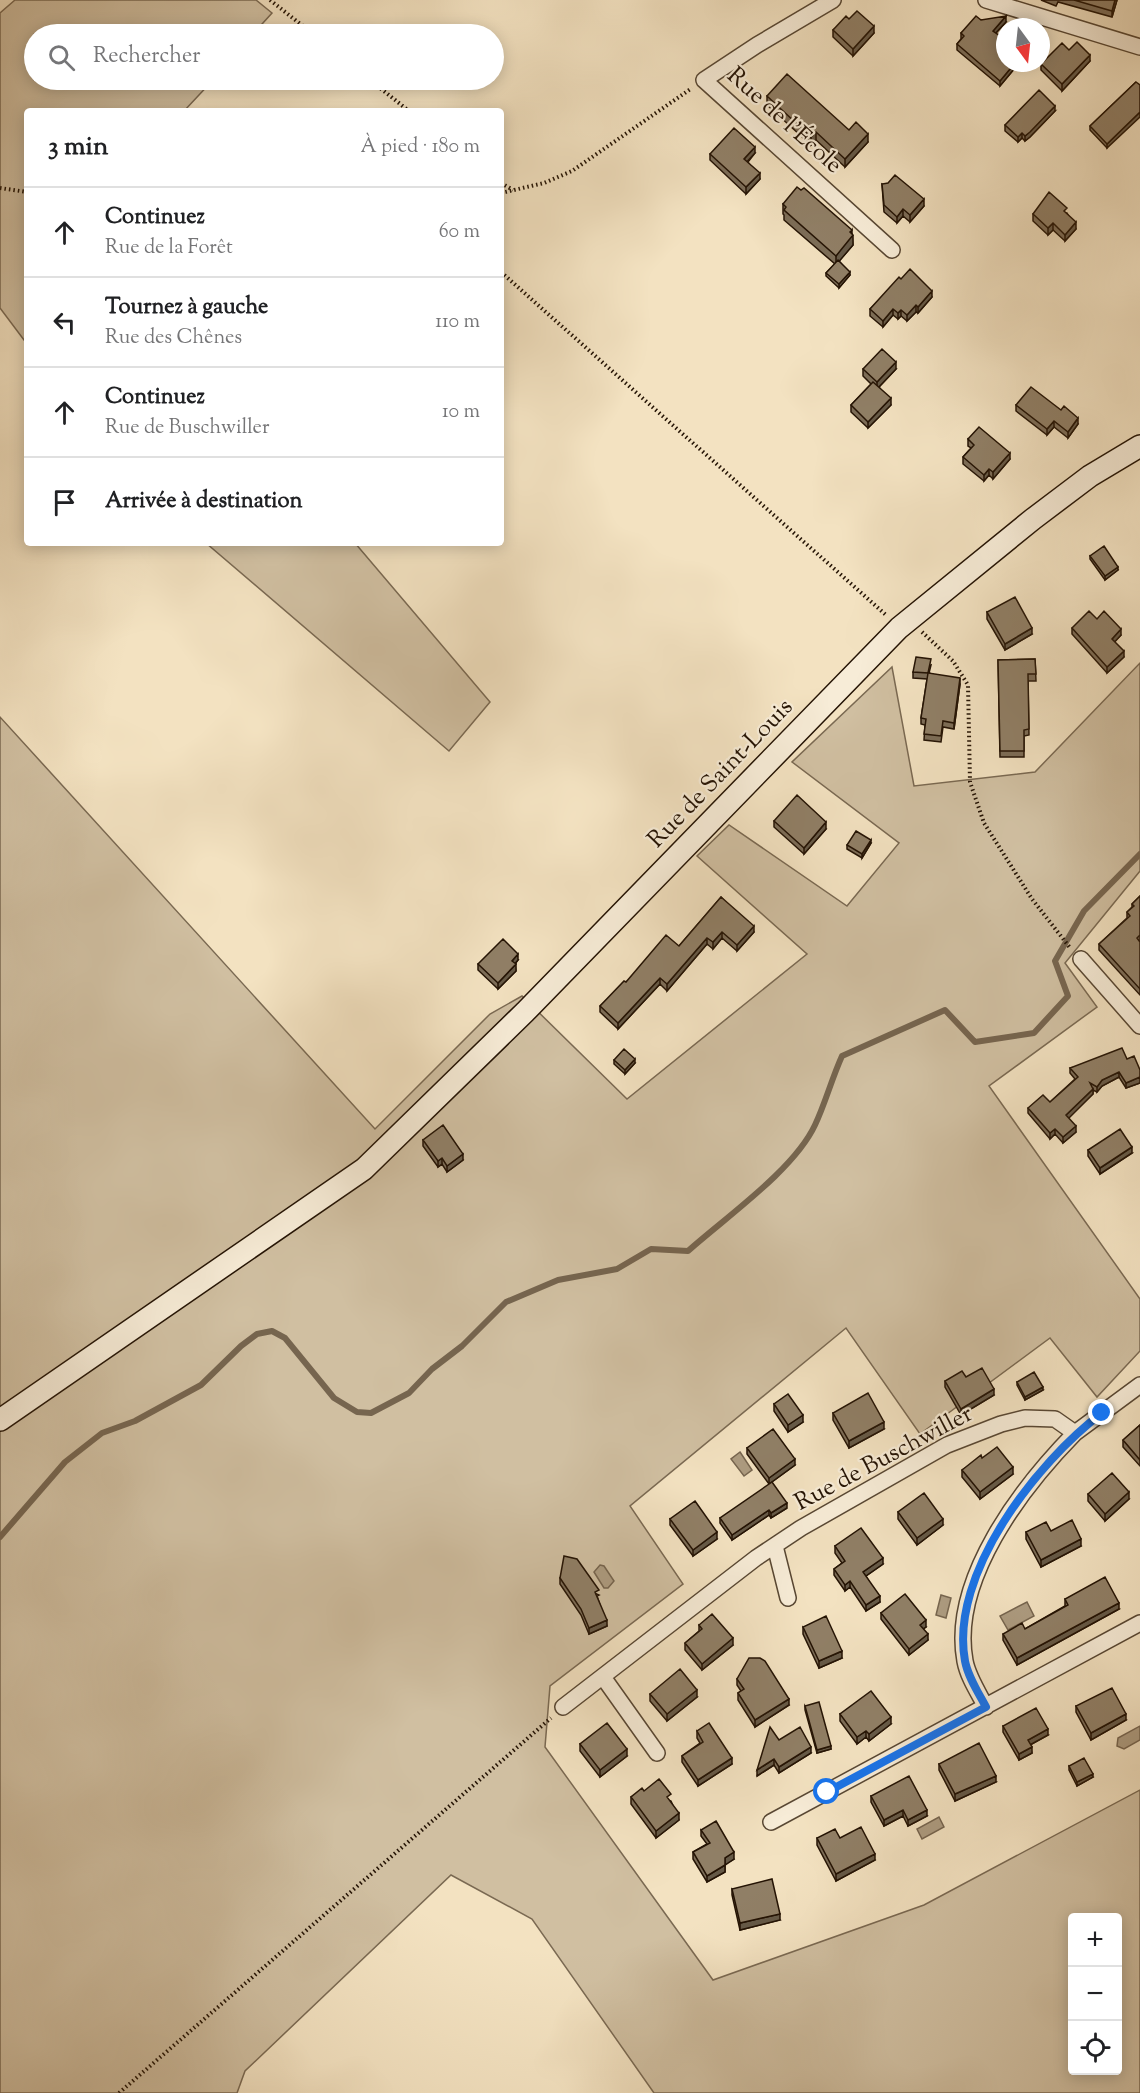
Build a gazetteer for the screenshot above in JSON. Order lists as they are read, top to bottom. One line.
{"streets":{"street":["Rue de l'École","Rue de Saint-Louis","Rue de Buschwiller"]},"north":"bottom","page":{"search":"Rechercher","heading":["3 min","À pied · 180 m"],"list":[["Continuez","Rue de la Forêt","60 m"],["Tournez à gauche","Rue des Chênes","110 m"],["Continuez","Rue de Buschwiller","10 m"],"Arrivée à destination"],"map_buttons":["+","−"]}}
